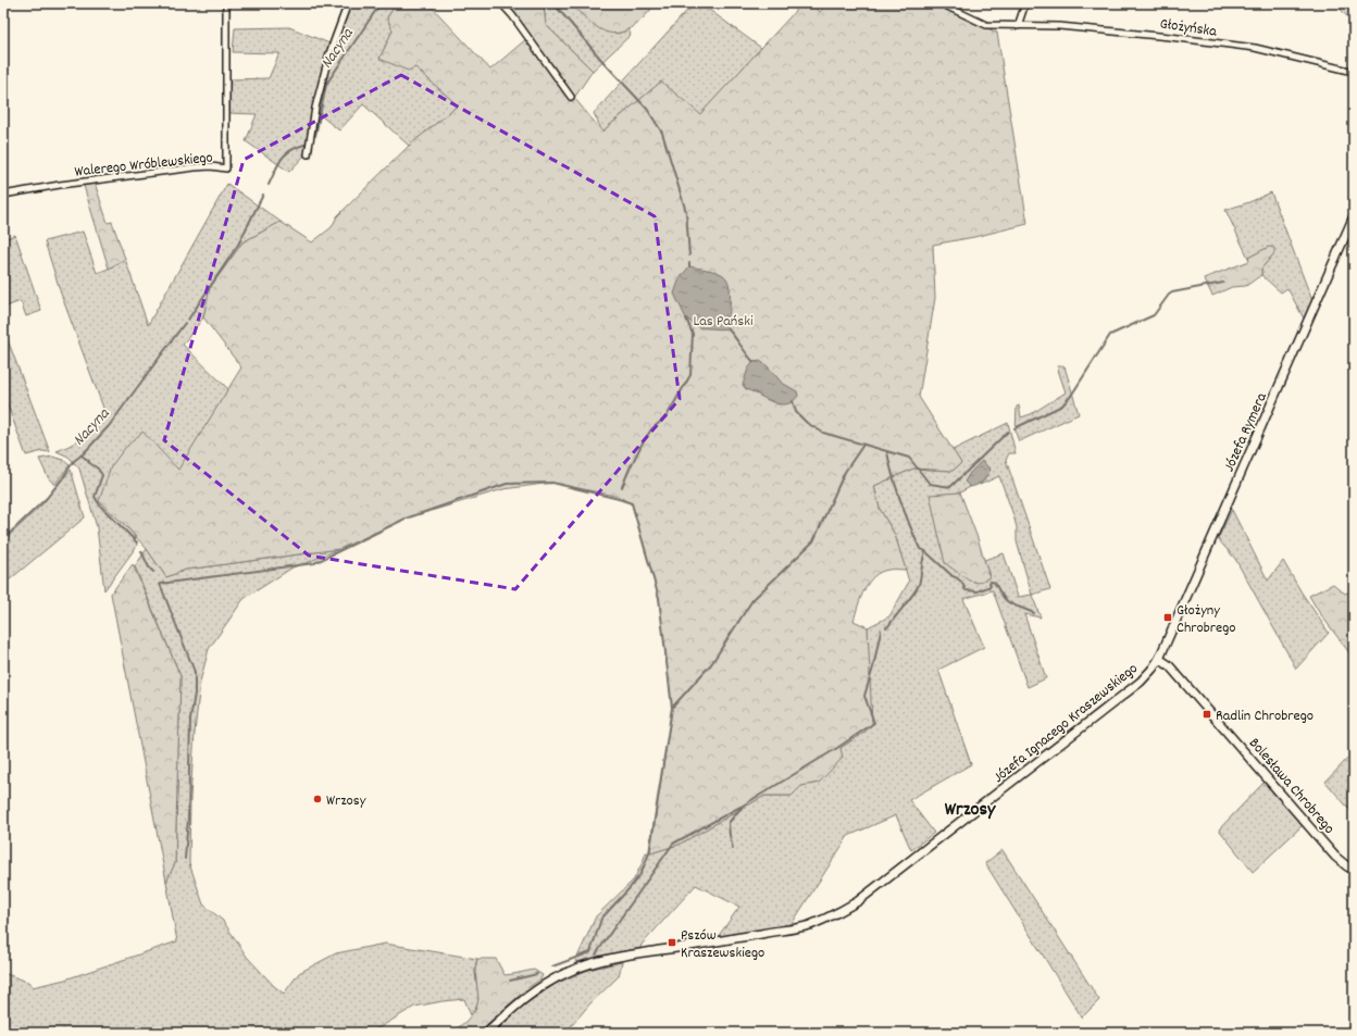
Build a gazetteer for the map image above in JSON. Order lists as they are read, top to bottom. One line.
{"streets":{"street":["Głożyńska","Walerego Wróblewskiego","Józefa Rymera","Józefa Ignacego Kraszewskiego","Bolesława Chrobrego"]},"crossings":[["Józefa Rymera","Józefa Ignacego Kraszewskiego"],["Józefa Rymera","Bolesława Chrobrego"]],"districts":["Wrzosy"],"water":["Nacyna"],"parks":["Las Pański"],"places":{"transit":["Głożyny Chrobrego","Radlin Chrobrego","Pszów Kraszewskiego"],"other":["Wrzosy"]}}
